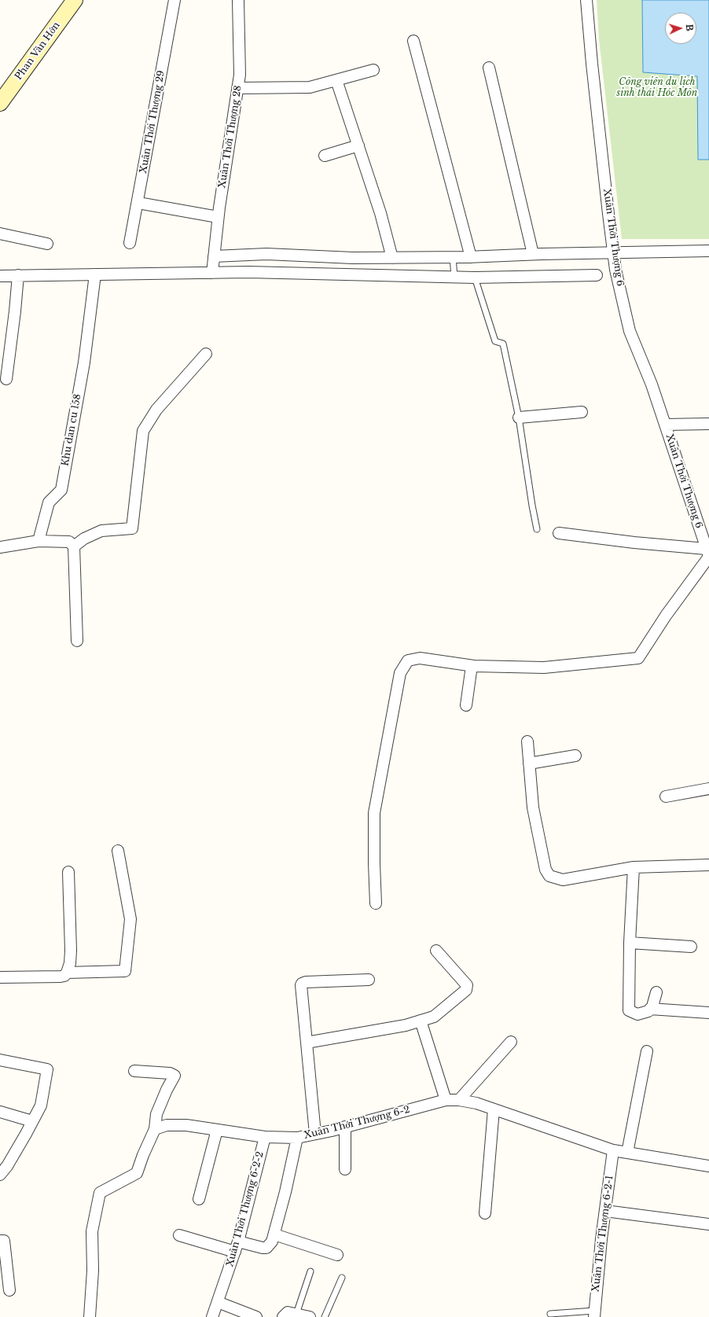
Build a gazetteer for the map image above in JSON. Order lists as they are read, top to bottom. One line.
{"streets":{"main road":["Phan Văn Hớn"],"street":["Xuân Thới Thượng 29","Xuân Thới Thượng 28","Xuân Thới Thượng 6","Khu dan cu 158","Xuân Thới Thượng 6-2","Xuân Thới Thượng 6-2-2","Xuân Thới Thượng 6-2-1"]},"crossings":[["Xuân Thới Thượng 6-2","Xuân Thới Thượng 6-2-2"],["Xuân Thới Thượng 6-2","Xuân Thới Thượng 6-2-1"]],"parks":["Công viên du lịch sinh thái Hóc Môn"],"north":"right"}
